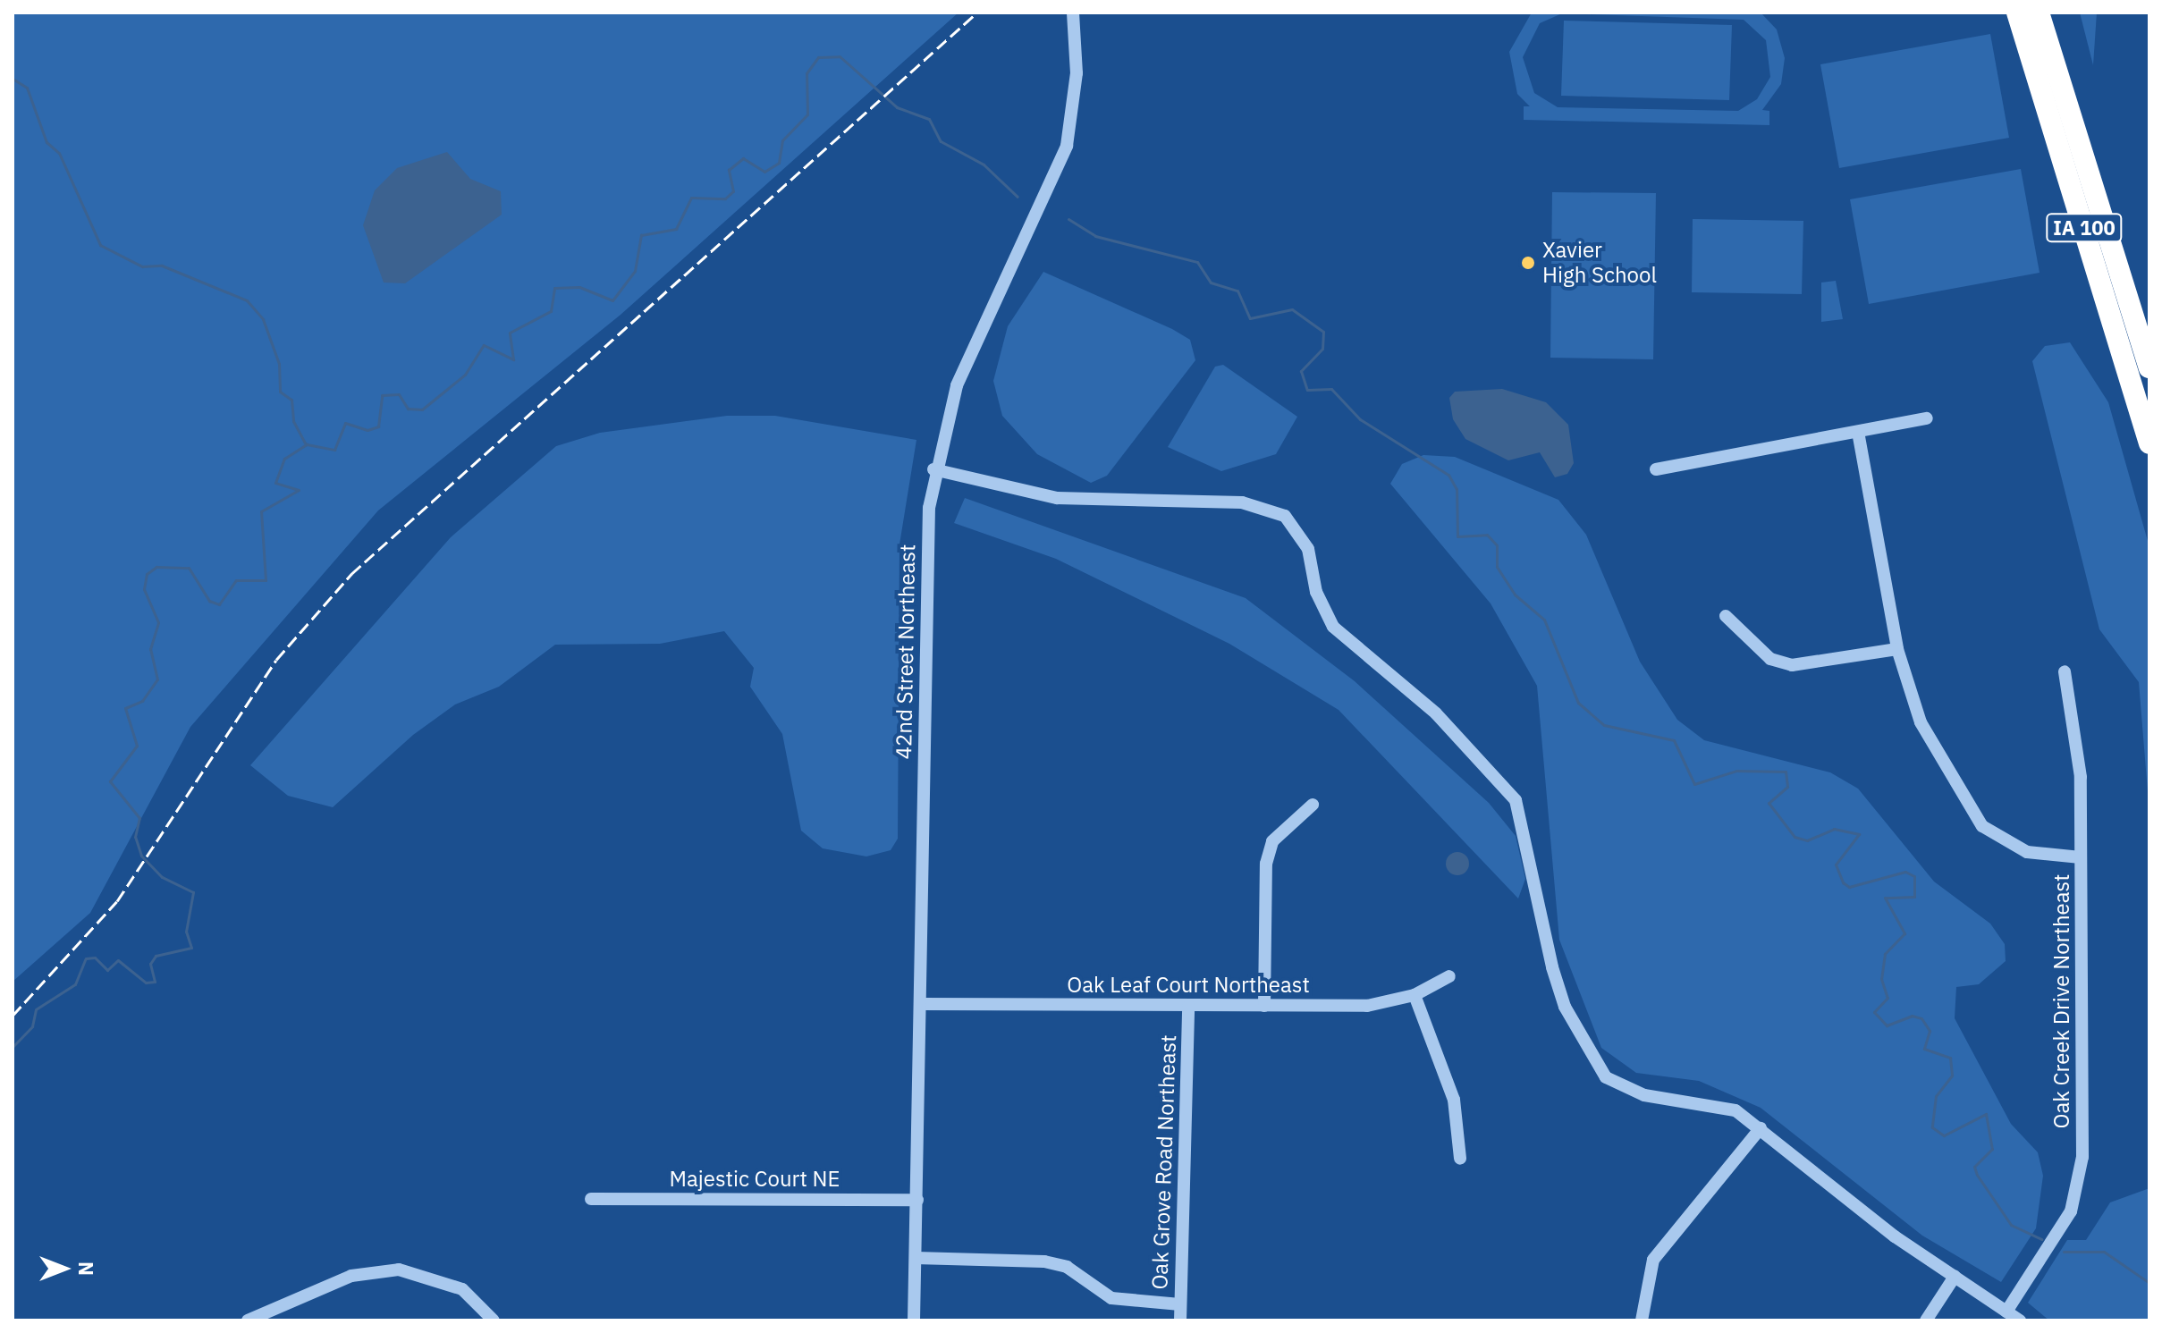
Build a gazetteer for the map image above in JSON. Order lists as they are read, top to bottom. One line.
{"streets":{"highway":["IA 100"],"street":["42nd Street Northeast","Oak Leaf Court Northeast","Oak Creek Drive Northeast","Oak Grove Road Northeast","Majestic Court NE"]},"crossings":[["42nd Street Northeast","Oak Leaf Court Northeast"],["42nd Street Northeast","Majestic Court NE"],["Oak Leaf Court Northeast","Oak Grove Road Northeast"]],"places":["Xavier High School"],"north":"right"}
